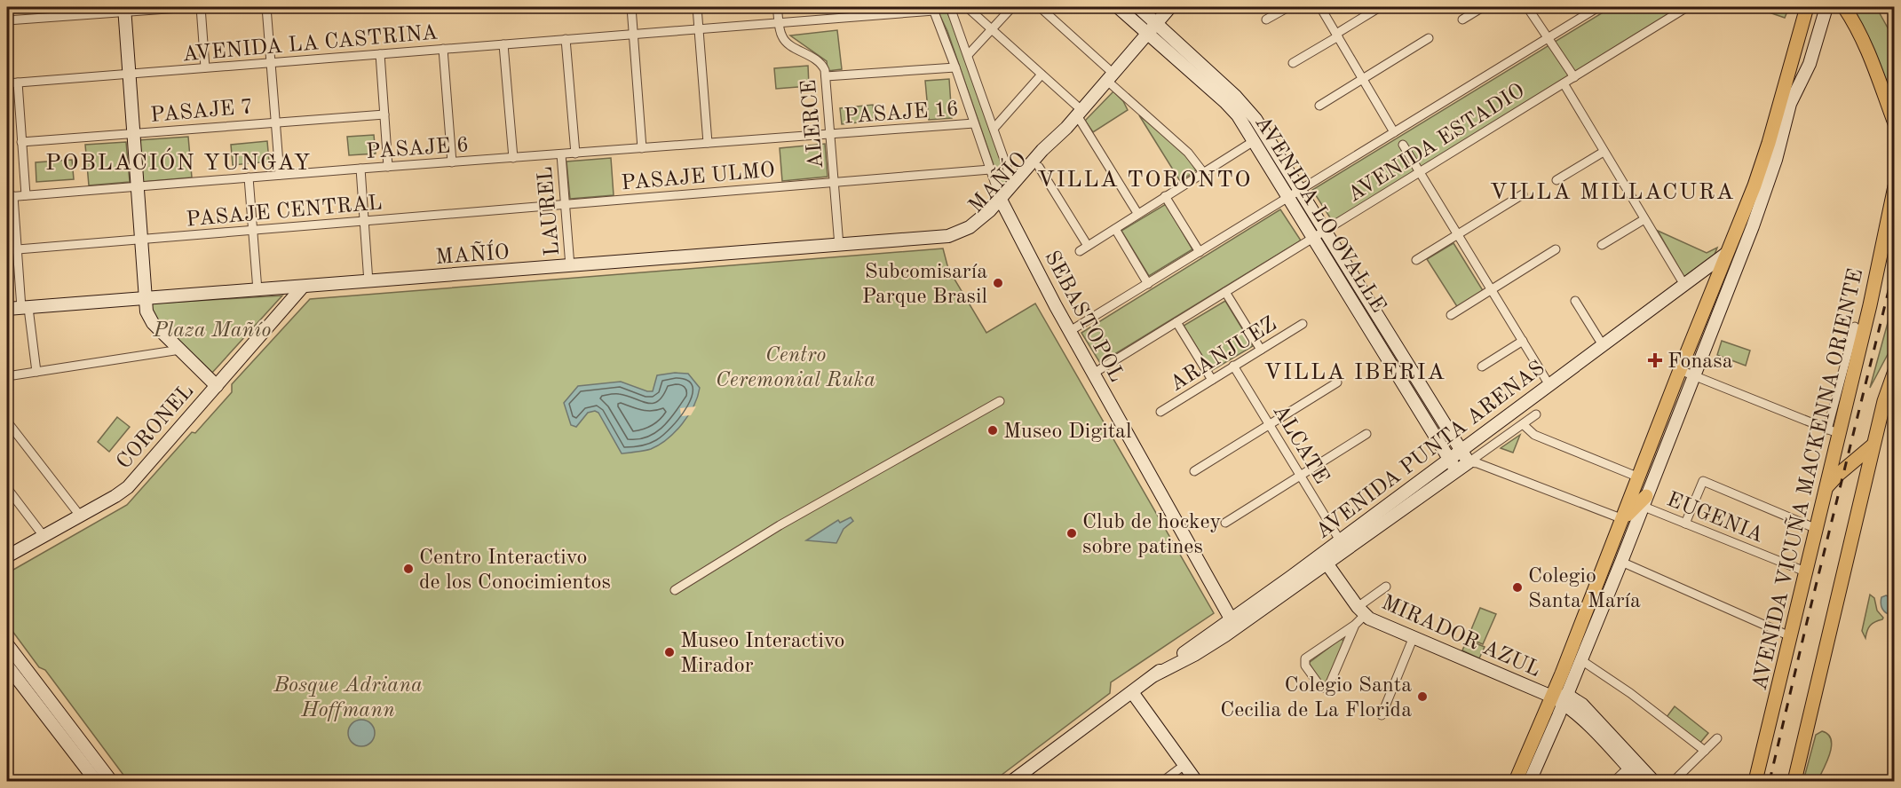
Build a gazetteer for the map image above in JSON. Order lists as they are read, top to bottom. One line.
{"streets":{"main road":["AVENIDA VICUÑA MACKENNA ORIENTE"],"street":["AVENIDA LA CASTRINA","PASAJE 7","PASAJE 16","ALERCE","AVENIDA ESTADIO","PASAJE 6","PASAJE ULMO","MAÑÍO","PASAJE CENTRAL","LAUREL","AVENIDA LO OVALLE","SEBASTOPOL","ARANJUEZ","CORONEL","ALCATE","AVENIDA PUNTA ARENAS","EUGENIA","MIRADOR AZUL"]},"crossings":[["AVENIDA LA CASTRINA","ALERCE"],["AVENIDA LA CASTRINA","SEBASTOPOL"],["PASAJE 16","ALERCE"],["PASAJE 16","PASAJE 6"],["PASAJE 16","SEBASTOPOL"],["ALERCE","PASAJE 6"],["ALERCE","PASAJE ULMO"],["ALERCE","MAÑÍO"],["AVENIDA ESTADIO","AVENIDA LO OVALLE"],["AVENIDA ESTADIO","SEBASTOPOL"],["PASAJE 6","LAUREL"],["PASAJE ULMO","PASAJE CENTRAL"],["PASAJE ULMO","LAUREL"],["MAÑÍO","LAUREL"],["MAÑÍO","AVENIDA LO OVALLE"],["MAÑÍO","SEBASTOPOL"],["MAÑÍO","CORONEL"],["PASAJE CENTRAL","LAUREL"],["AVENIDA LO OVALLE","AVENIDA PUNTA ARENAS"],["SEBASTOPOL","AVENIDA PUNTA ARENAS"],["ARANJUEZ","ALCATE"],["ALCATE","AVENIDA PUNTA ARENAS"],["AVENIDA PUNTA ARENAS","MIRADOR AZUL"],["AVENIDA VICUÑA MACKENNA ORIENTE","EUGENIA"]],"districts":["POBLACIÓN YUNGAY","VILLA TORONTO","VILLA MILLACURA","VILLA IBERIA"],"parks":["Plaza Mañío","Centro Ceremonial Ruka","Bosque Adriana Hoffmann"],"places":{"other":["Subcomisaría Parque Brasil","Museo Digital","Club de hockey sobre patines","Centro Interactivo de los Conocimientos","Colegio Santa María","Museo Interactivo Mirador","Colegio Santa Cecilia de La Florida"],"health":["Fonasa"]}}
